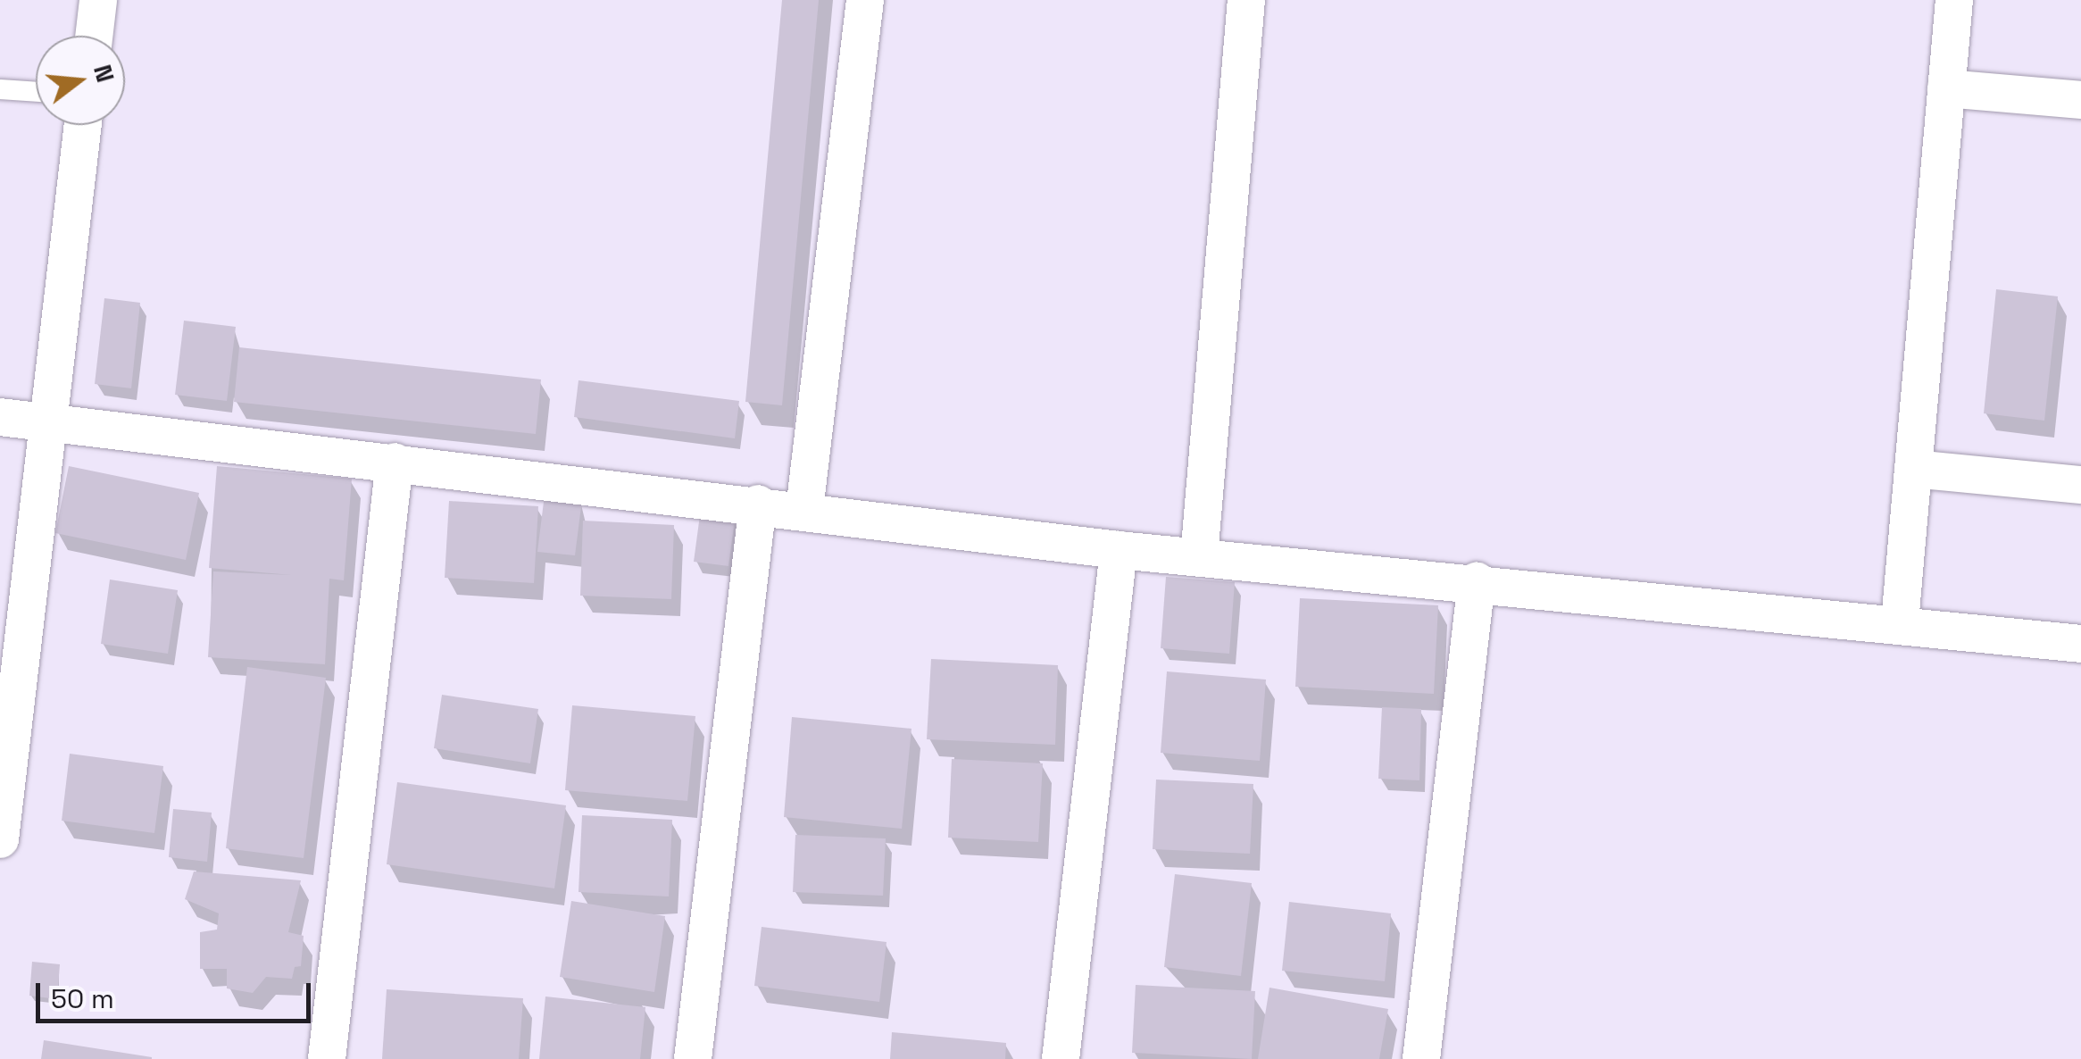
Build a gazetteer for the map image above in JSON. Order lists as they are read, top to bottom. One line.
{"scale_bar":"50 m","north":"right"}
